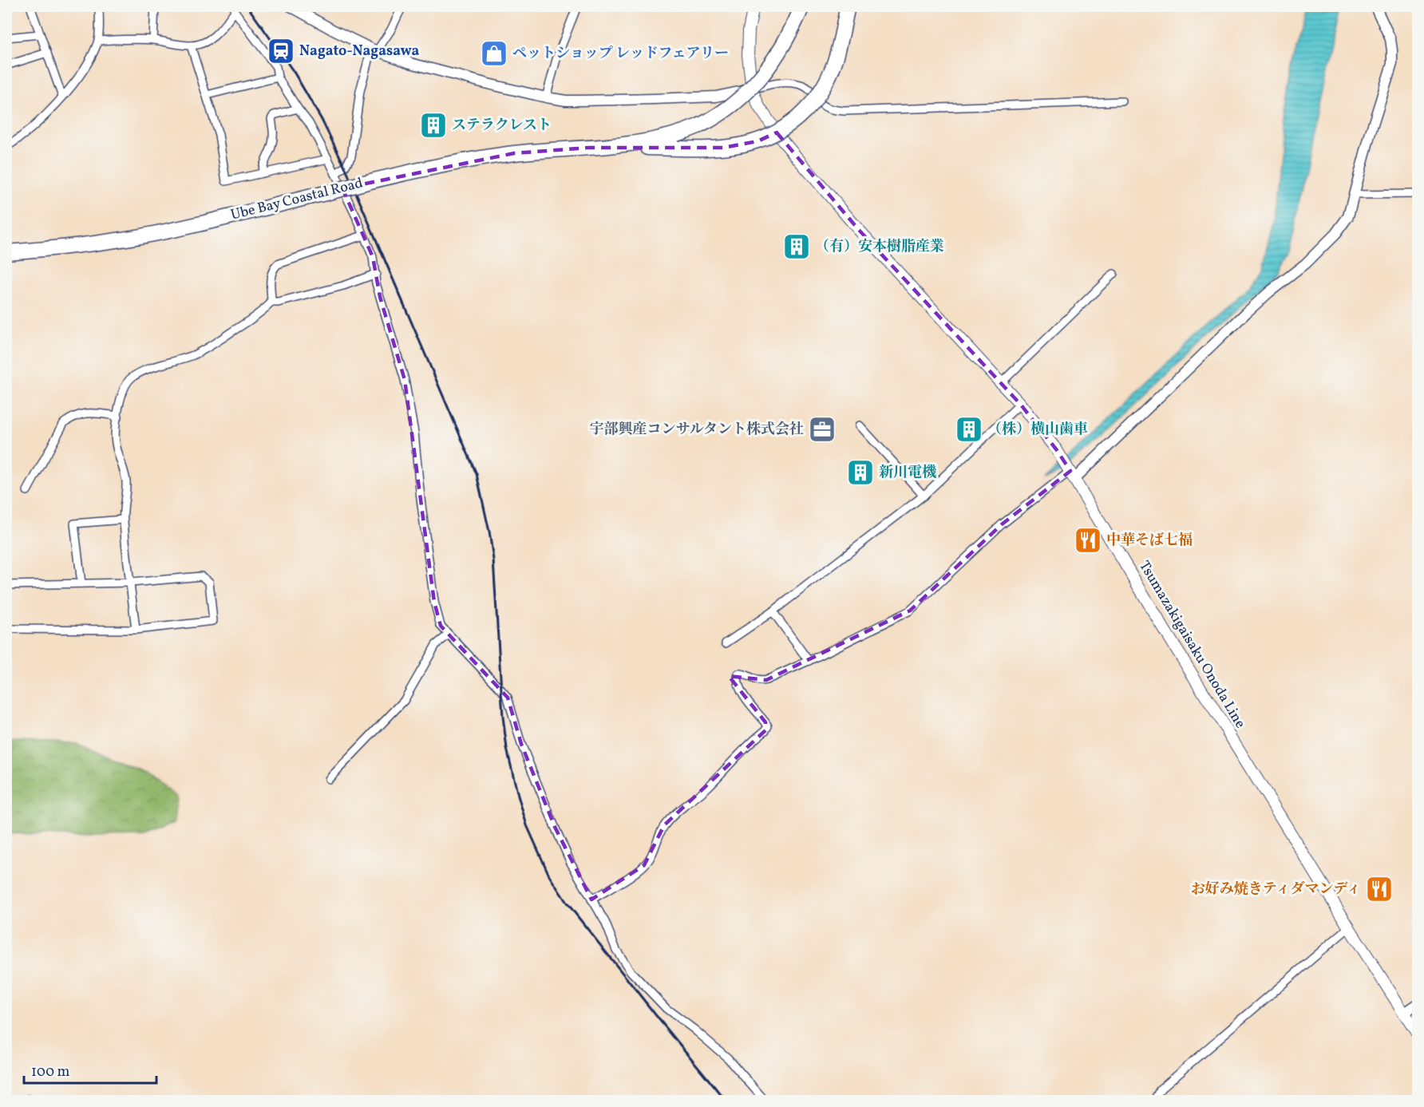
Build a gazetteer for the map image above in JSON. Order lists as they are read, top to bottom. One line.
{"streets":{"highway":["Ube Bay Coastal Road"],"main road":["Tsumazakigaisaku Onoda Line"]},"places":{"station":["Nagato-Nagasawa"],"shop":["ペットショップ レッドフェアリー"],"building":["ステラクレスト","（有）安本樹脂産業","（株）横山歯車","新川電機"],"office":["宇部興産コンサルタント株式会社"],"restaurant":["中華そば七福","お好み焼きティダマンディ"]},"scale_bar":"100 m"}
